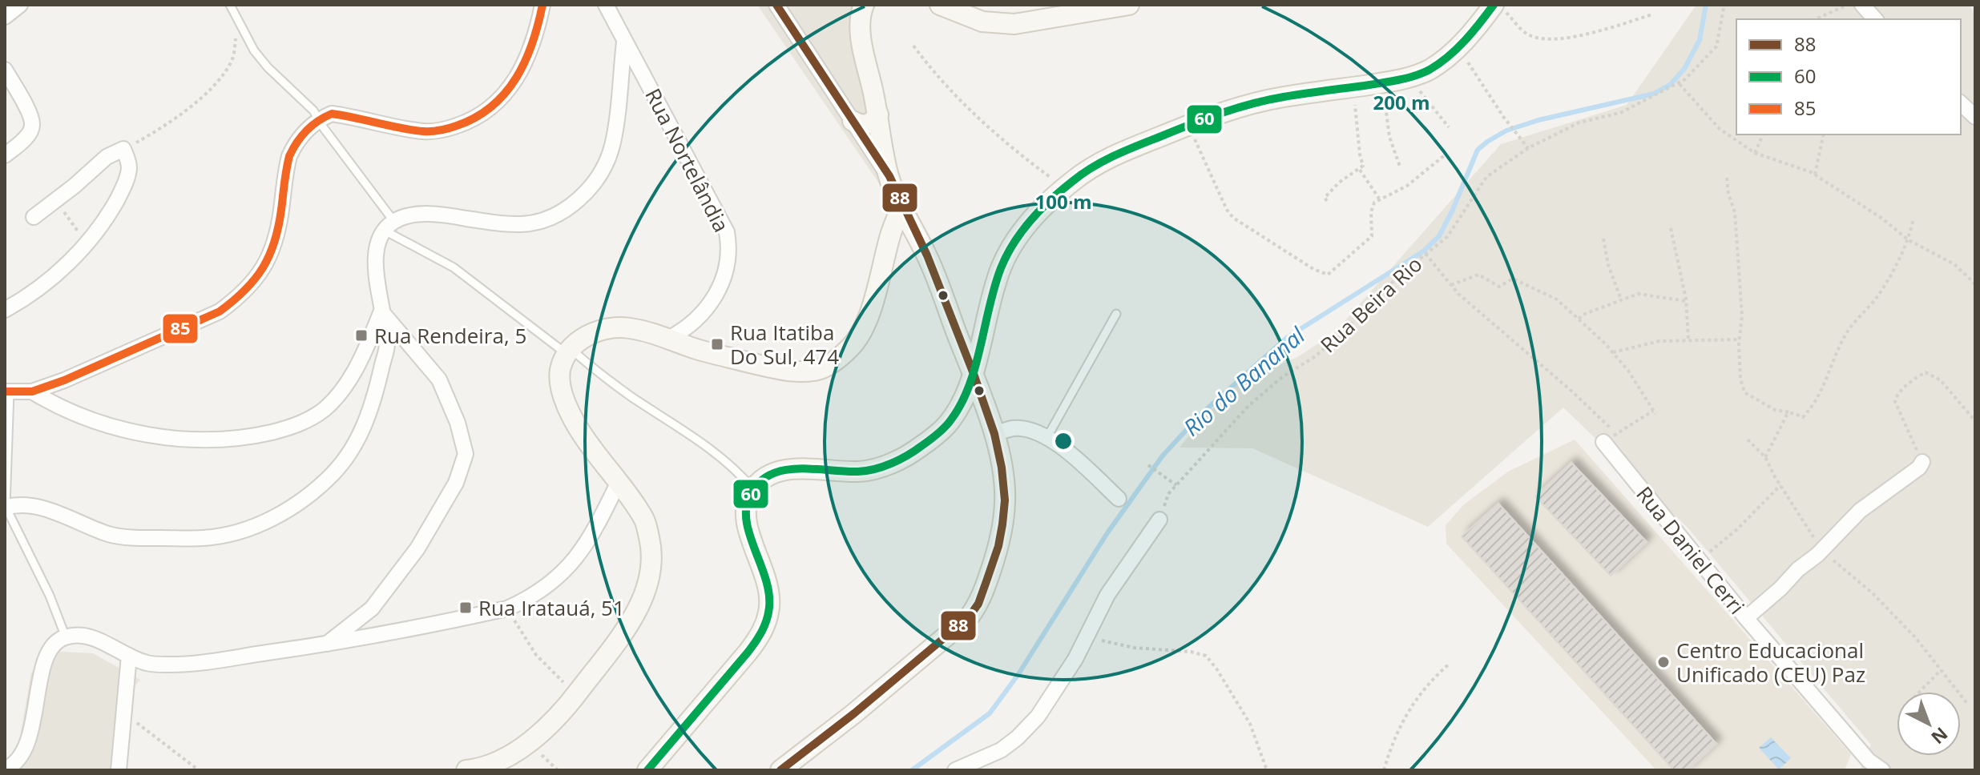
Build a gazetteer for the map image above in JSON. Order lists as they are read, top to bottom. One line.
{"streets":{"street":["Rua Nortelândia","Rua Daniel Cerri"],"path":["Rua Beira Rio"]},"water":["Rio do Bananal"],"places":{"transit":["Rua Rendeira, 5","Rua Itatiba Do Sul, 474","Rua Iratauá, 51"],"other":["Centro Educacional Unificado (CEU) Paz"]},"lines":["transit line 88","transit line 60","transit line 85"],"legend":["88","60","85"],"north":"bottom right","rings":["200 m","100 m"]}
